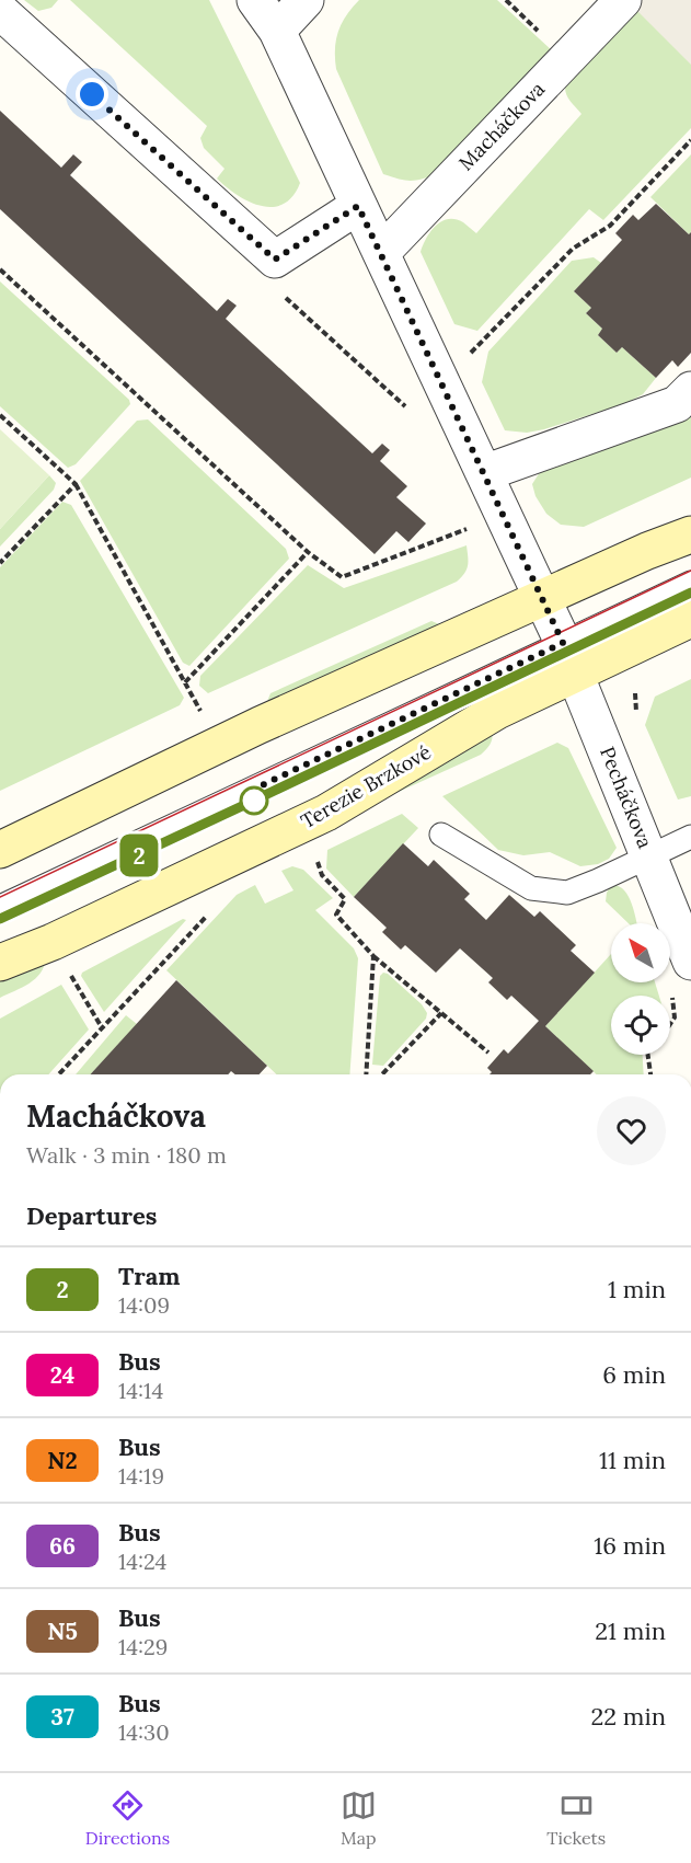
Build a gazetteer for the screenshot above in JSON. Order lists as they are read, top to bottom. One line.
{"streets":{"street":["Macháčkova","Terezie Brzkové","Pecháčkova"]},"crossings":[["Terezie Brzkové","Pecháčkova"]],"lines":["tram line 2"],"north":"top left","page":{"on_map":"2","heading":[["Macháčkova","Walk · 3 min · 180 m"],"Departures"],"list":[{"mark":"2","name":"Tram","note":"14:09","value":"1 min"},{"mark":"24","name":"Bus","note":"14:14","value":"6 min"},{"mark":"N2","name":"Bus","note":"14:19","value":"11 min"},{"mark":"66","name":"Bus","note":"14:24","value":"16 min"},{"mark":"N5","name":"Bus","note":"14:29","value":"21 min"},{"mark":"37","name":"Bus","note":"14:30","value":"22 min"}],"tabs":["Directions","Map","Tickets"]}}
